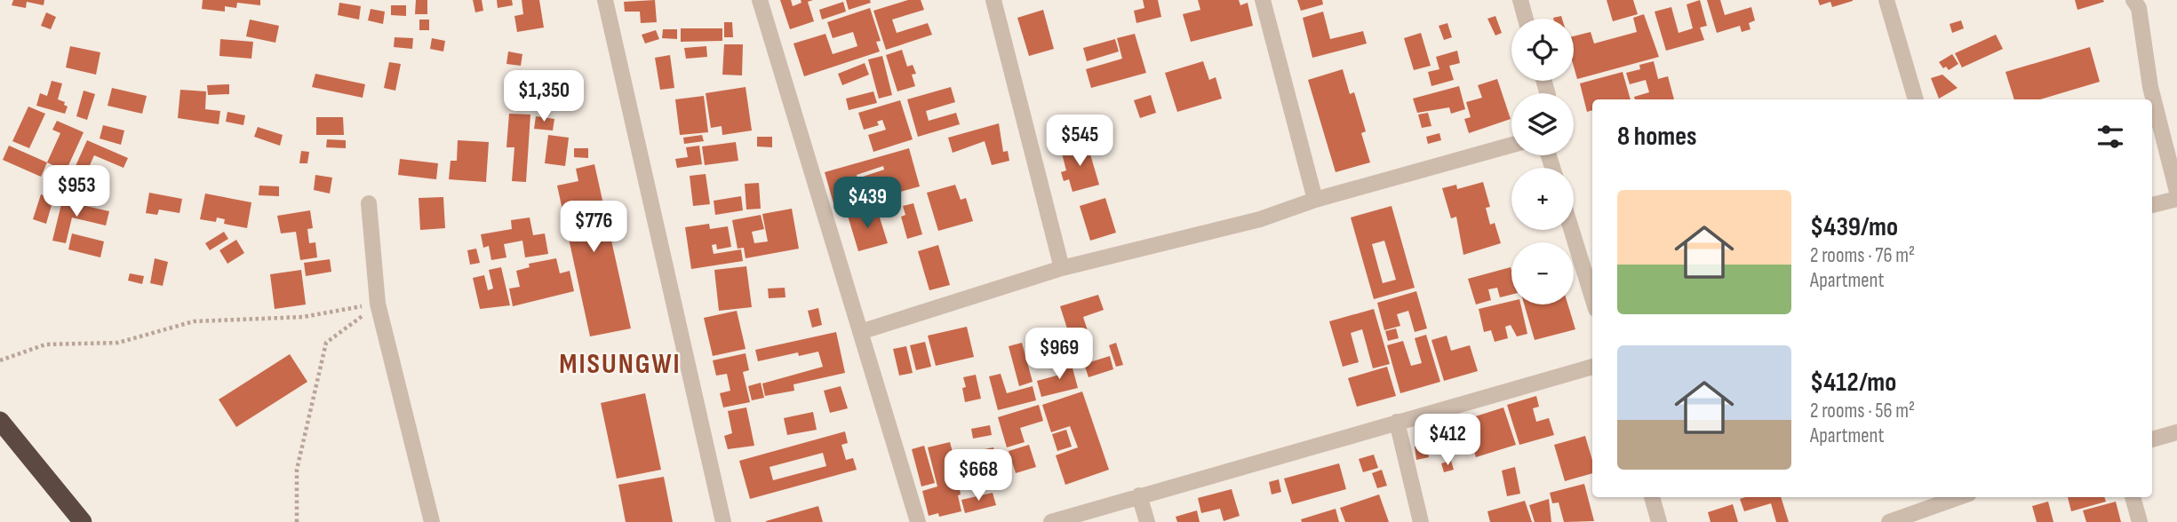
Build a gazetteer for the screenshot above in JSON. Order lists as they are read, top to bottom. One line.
{"districts":["MISUNGWI"],"page":{"map_buttons":["+","−"],"price":["$1,350","$545","$953","$439","$776","$969","$412","$668"],"heading":"8 homes","list":[{"name":"$439/mo","note":"2 rooms · 76 m² · Apartment"},{"name":"$412/mo","note":"2 rooms · 56 m² · Apartment"}]}}
